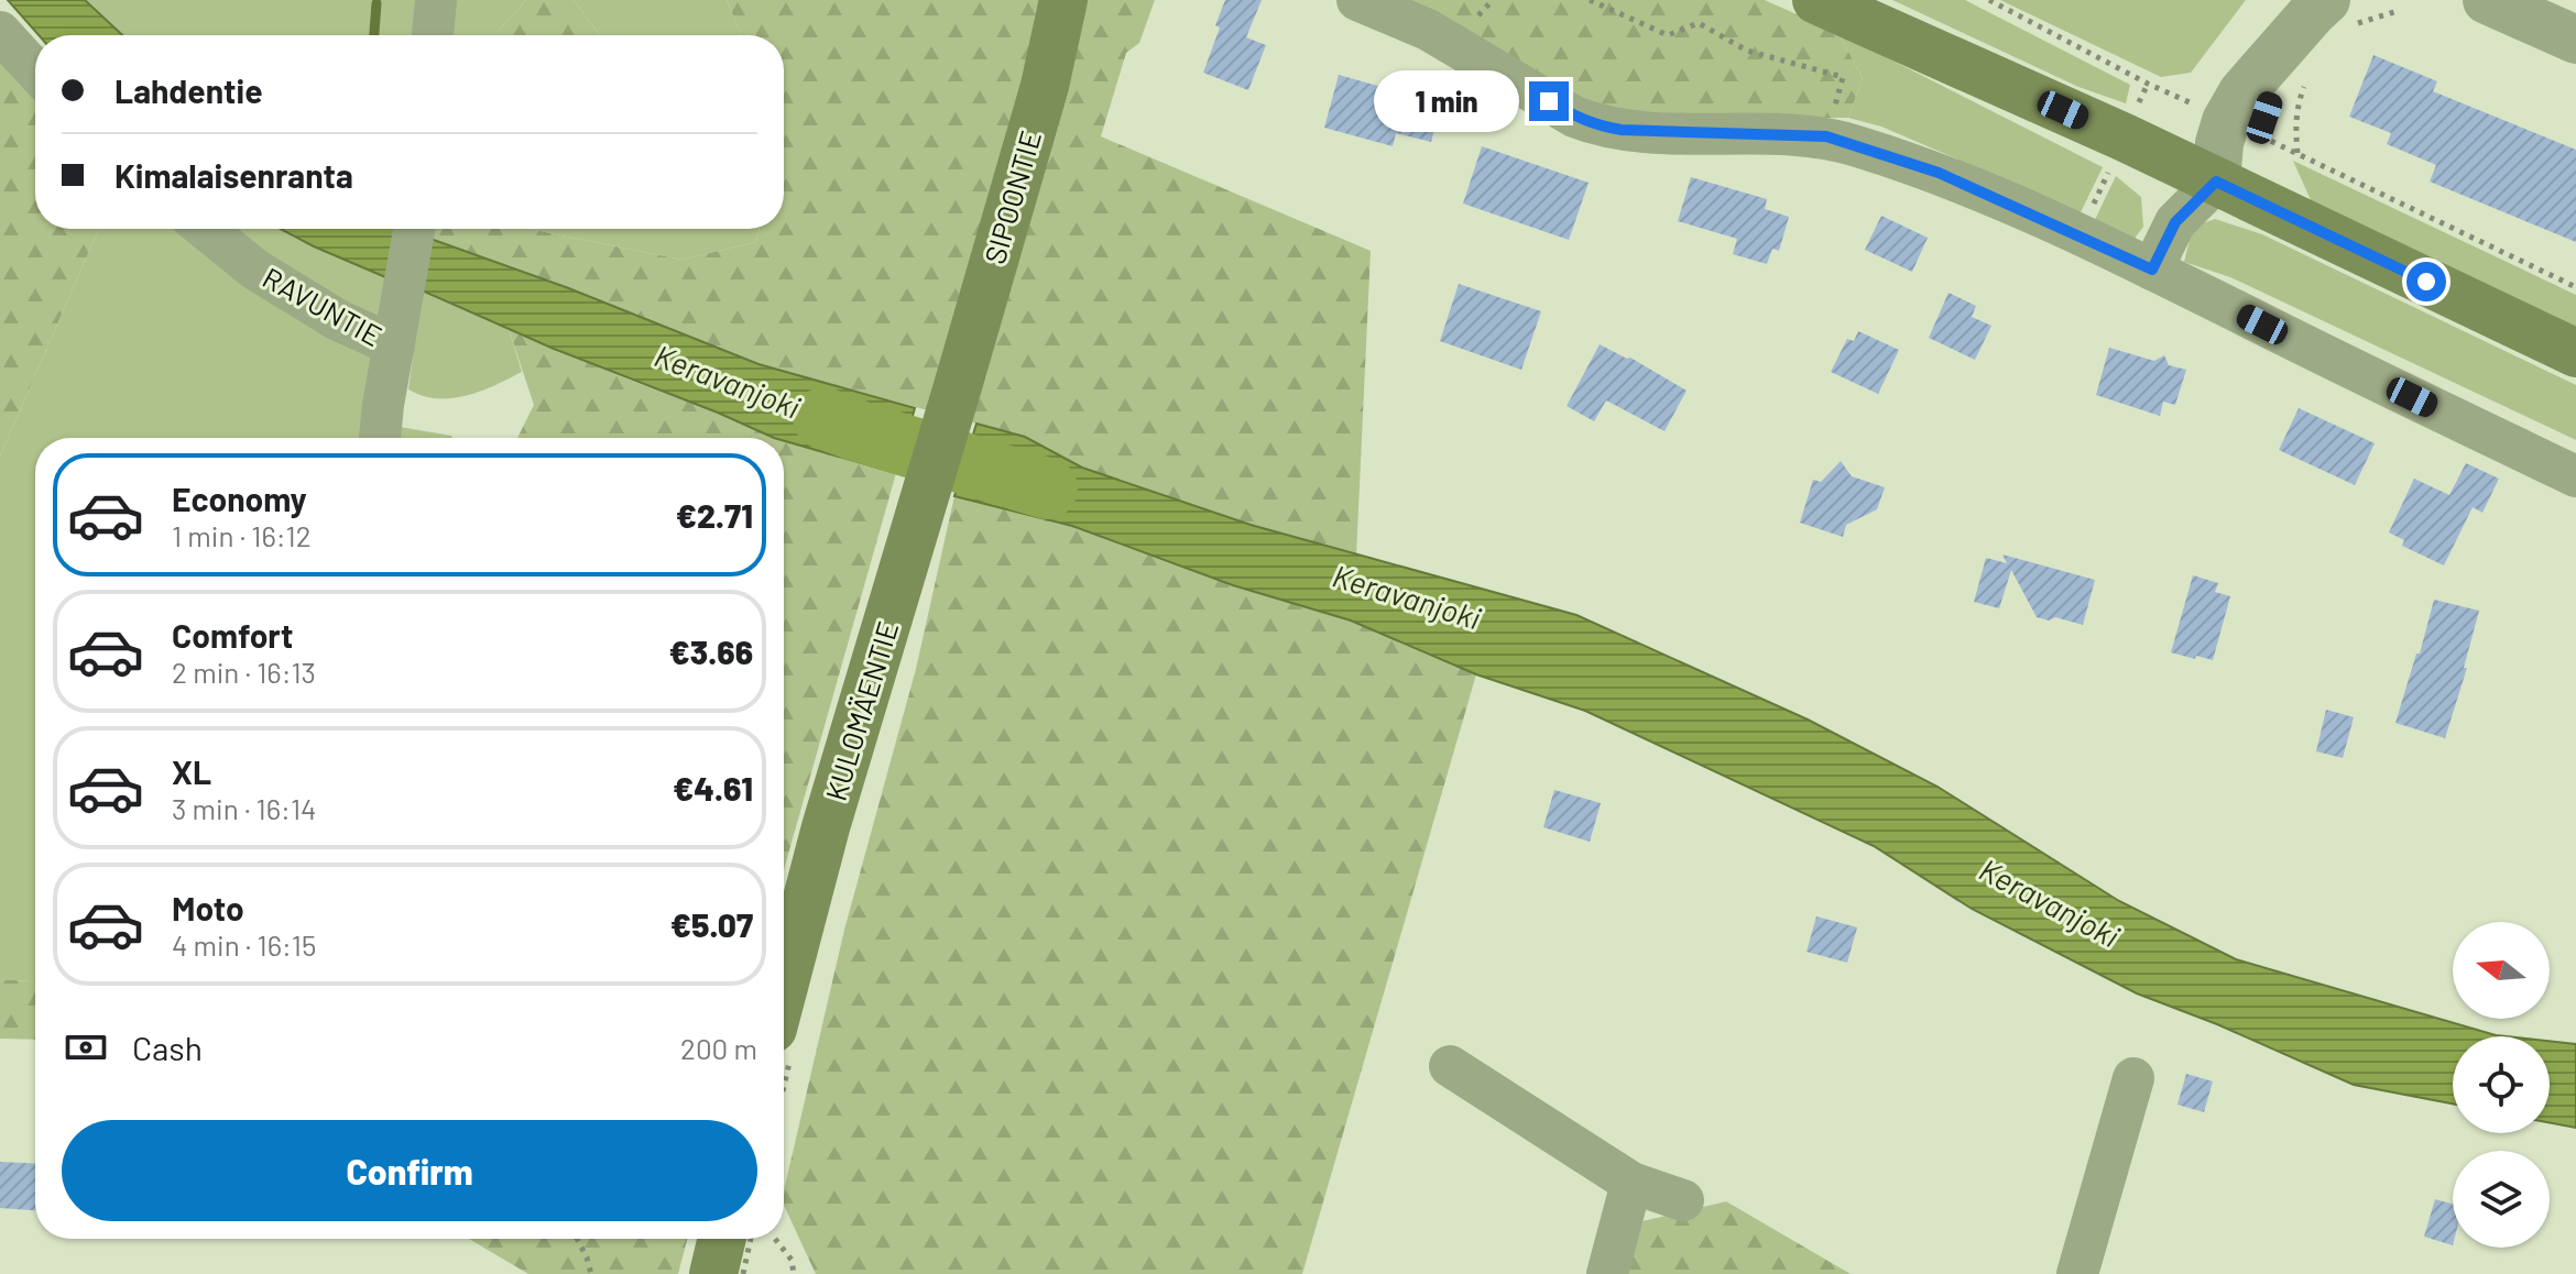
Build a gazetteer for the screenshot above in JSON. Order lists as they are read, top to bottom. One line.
{"streets":{"main road":["SIPOONTIE","KULOMÄENTIE"],"street":["RAVUNTIE"]},"crossings":[["SIPOONTIE","KULOMÄENTIE"]],"water":["Keravanjoki"],"north":"left","page":{"banner":["Lahdentie","Kimalaisenranta"],"bubble":"1 min","list":[{"name":"Economy","note":"1 min · 16:12","value":"€2.71"},{"name":"Comfort","note":"2 min · 16:13","value":"€3.66"},{"name":"XL","note":"3 min · 16:14","value":"€4.61"},{"name":"Moto","note":"4 min · 16:15","value":"€5.07"}],"pay":["Cash","200 m"],"buttons":"Confirm"}}
